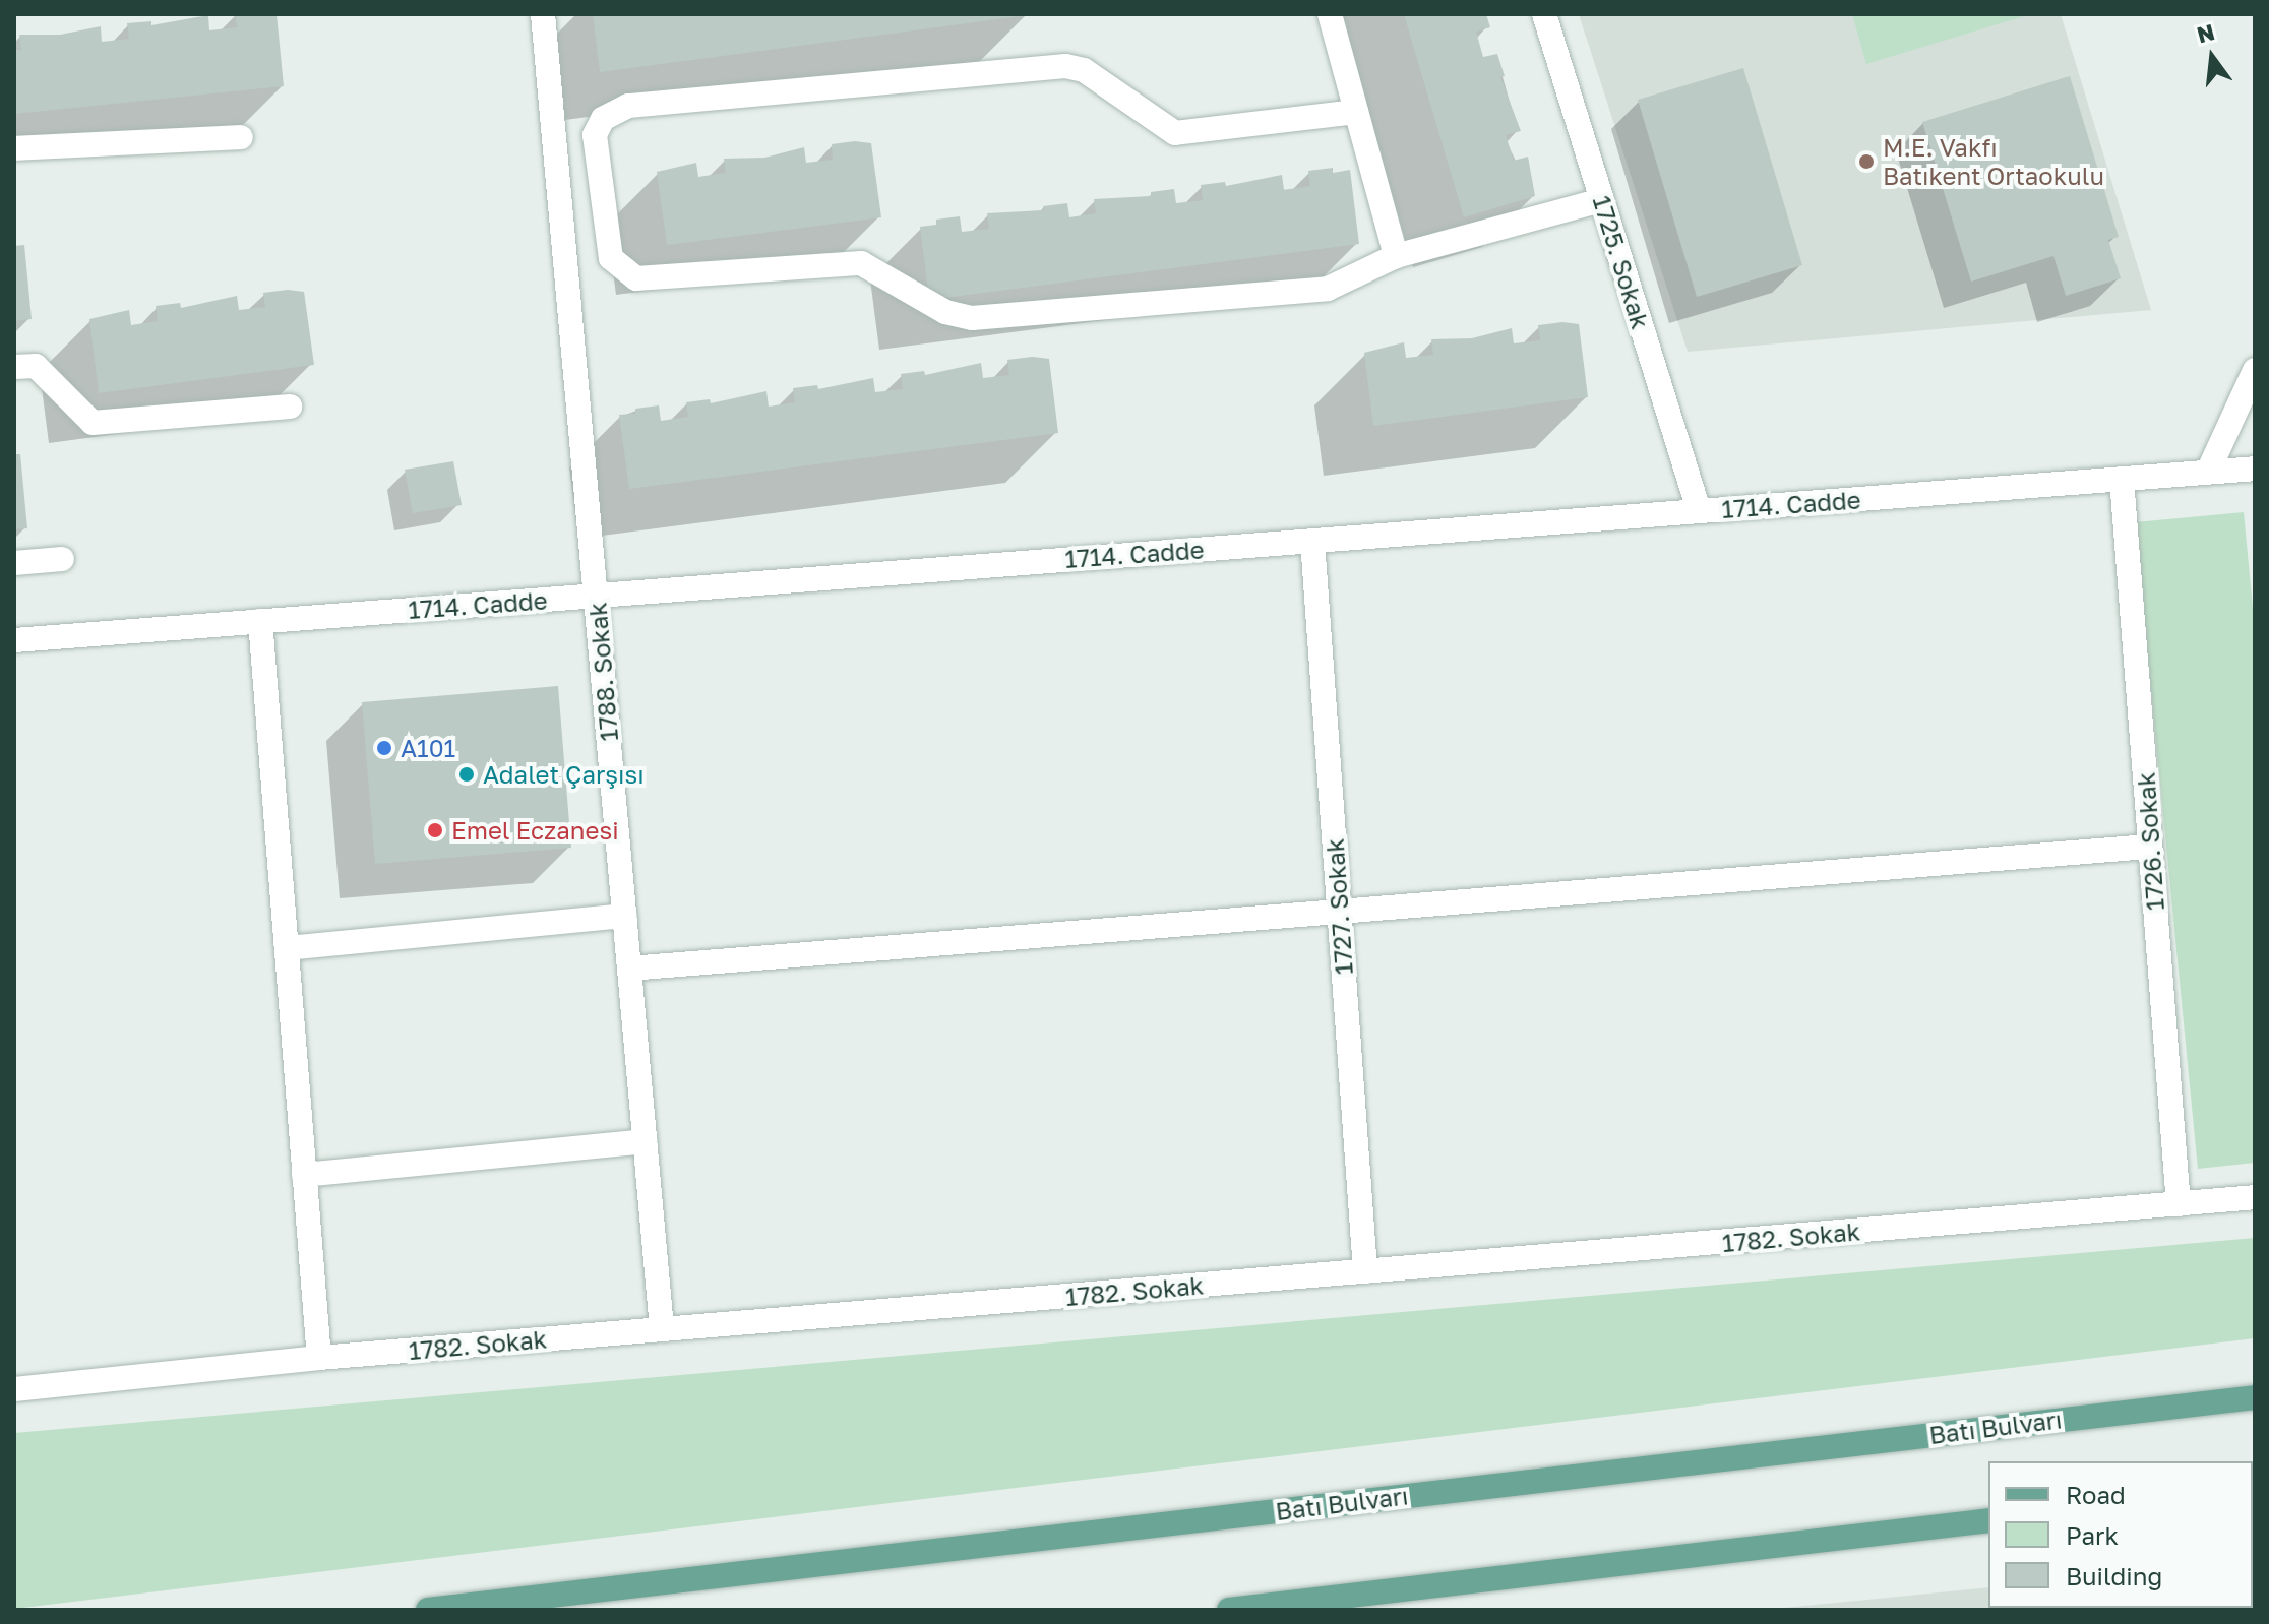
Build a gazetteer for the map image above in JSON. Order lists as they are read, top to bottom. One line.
{"streets":{"main road":["Batı Bulvarı"],"street":["1725. Sokak","1714. Cadde","1788. Sokak","1726. Sokak","1727. Sokak","1782. Sokak"]},"crossings":[["1725. Sokak","1714. Cadde"],["1714. Cadde","1788. Sokak"],["1714. Cadde","1726. Sokak"],["1714. Cadde","1727. Sokak"],["1788. Sokak","1782. Sokak"],["1726. Sokak","1782. Sokak"],["1727. Sokak","1782. Sokak"]],"places":["M.E. Vakfı Batıkent Ortaokulu","A101","Adalet Çarşısı","Emel Eczanesi"],"legend":["Road","Park","Building"],"north":"top"}
